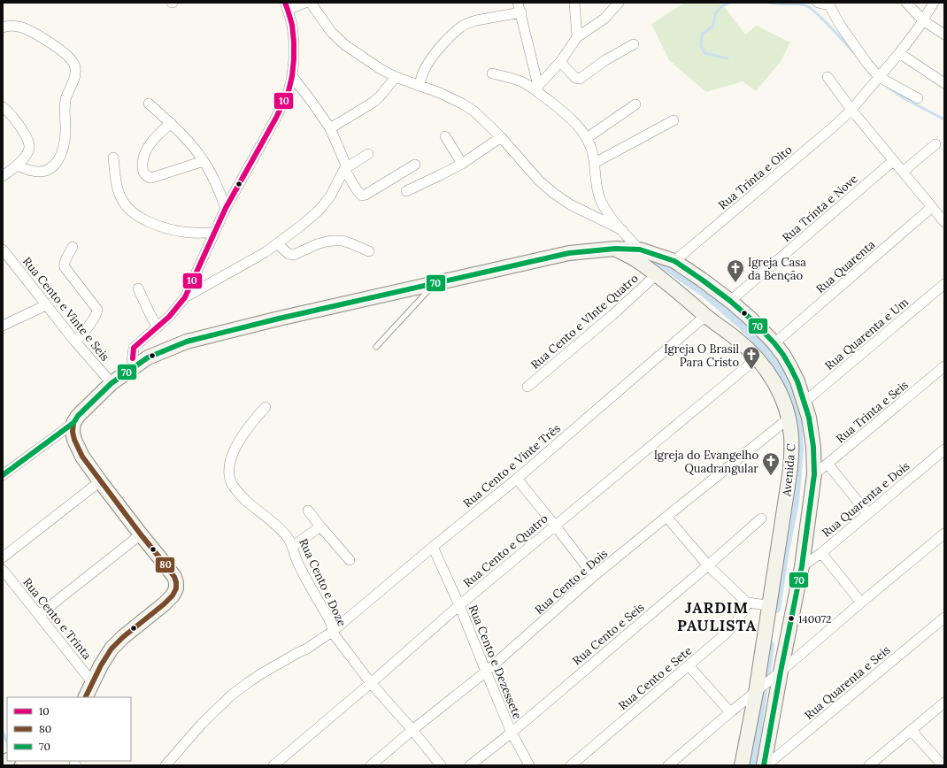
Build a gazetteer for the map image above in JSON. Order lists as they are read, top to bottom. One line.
{"streets":{"main road":["Avenida C"],"street":["Rua Trinta e Oito","Rua Trinta e Nove","Rua Quarenta","Rua Cento e Vinte e Seis","Rua Cento e VInte Quatro","Rua Quarenta e Um","Rua Trinta e Seis","Rua Cento e Vinte Três","Rua Quarenta e Dois","Rua Cento e Quatro","Rua Cento e Dois","Rua Cento e Doze","Rua Cento e Trinta","Rua Cento e Seis","Rua Cento e Dezessete","Rua Cento e Sete","Rua Quarenta e Seis"]},"crossings":[["Rua Cento e VInte Quatro","Avenida C"],["Rua Cento e Vinte Três","Avenida C"],["Rua Cento e Vinte Três","Rua Cento e Doze"],["Rua Cento e Vinte Três","Rua Cento e Dezessete"],["Avenida C","Rua Cento e Quatro"],["Avenida C","Rua Cento e Dois"],["Rua Cento e Quatro","Rua Cento e Doze"],["Rua Cento e Quatro","Rua Cento e Dezessete"],["Rua Cento e Dois","Rua Cento e Doze"],["Rua Cento e Dois","Rua Cento e Dezessete"],["Rua Cento e Seis","Rua Cento e Dezessete"]],"districts":["JARDIM PAULISTA"],"places":{"church":["Igreja Casa da Benção","Igreja O Brasil Para Cristo","Igreja do Evangelho Quadrangular"],"other":["140072"]},"lines":["transit line 10","transit line 70","transit line 80"],"legend":["10","80","70"]}
